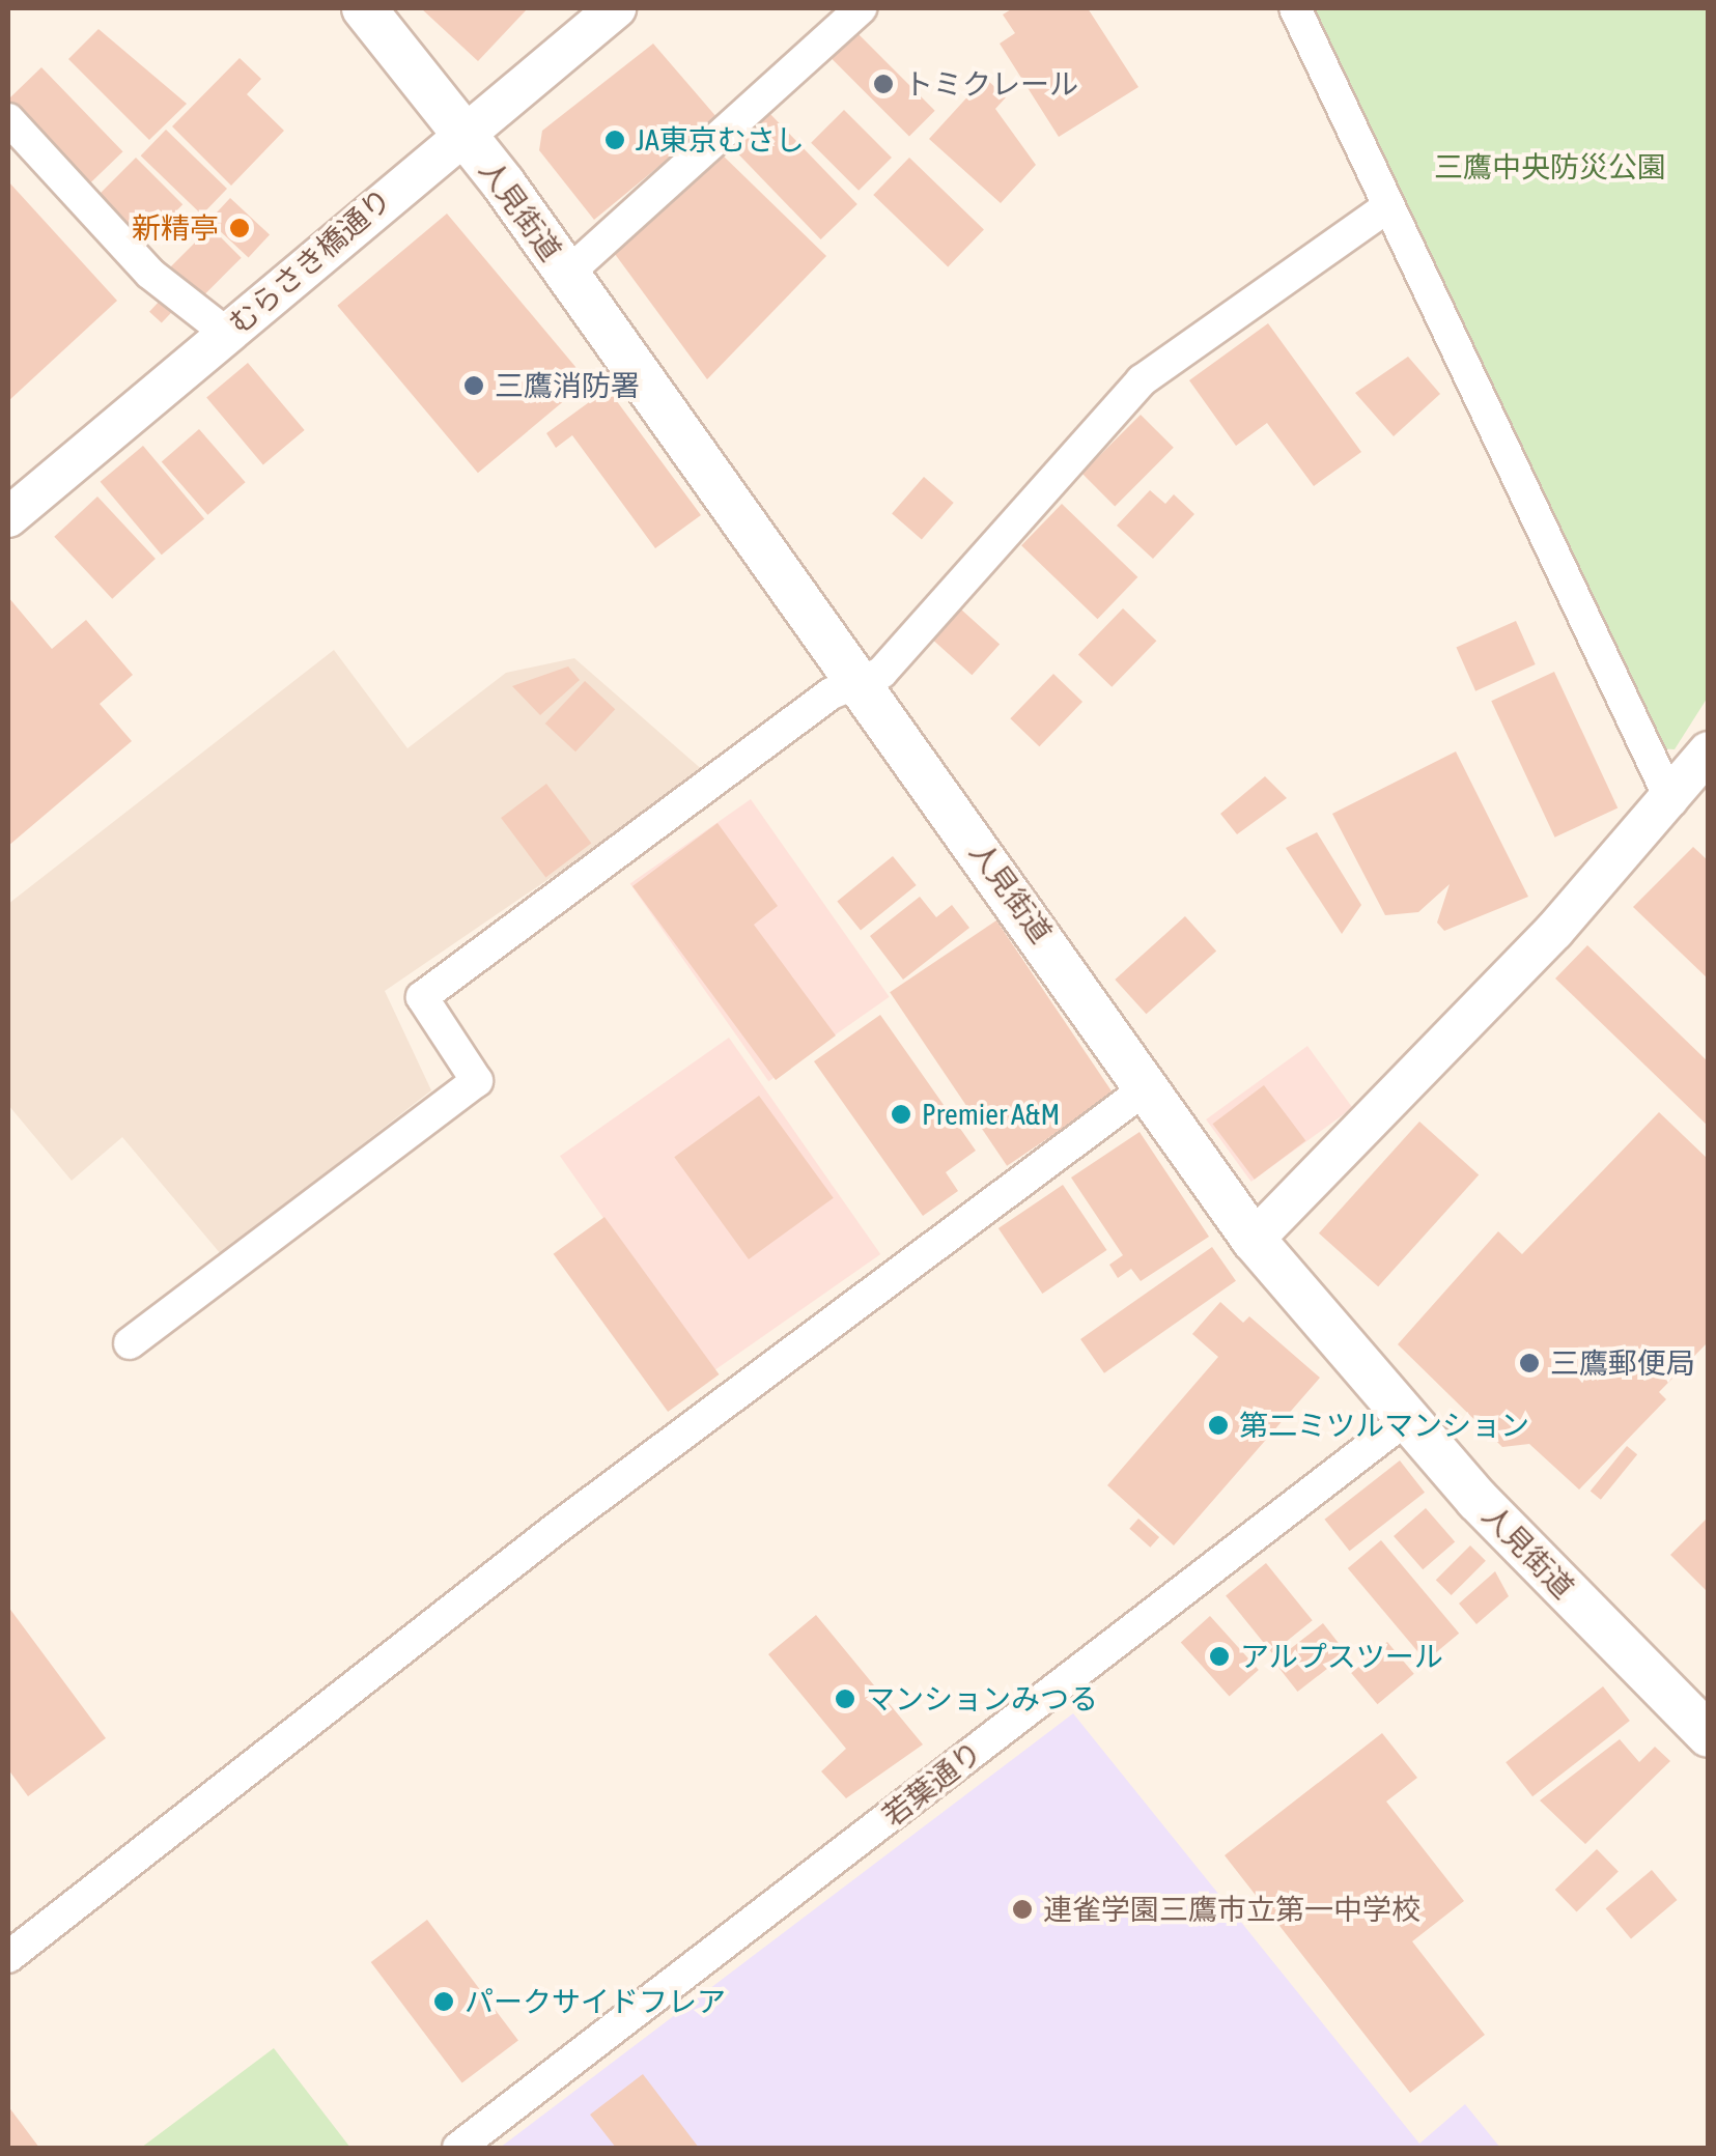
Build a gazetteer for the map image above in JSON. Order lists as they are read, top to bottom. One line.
{"streets":{"main road":["人見街道"],"street":["むらさき橋通り","若葉通り"]},"crossings":[["人見街道","むらさき橋通り"],["人見街道","若葉通り"]],"parks":["三鷹中央防災公園"],"places":["トミクレール","JA東京むさし","新精亭","三鷹消防署","Premier A&M","三鷹郵便局","第二ミツルマンション","アルプスツール","マンションみつる","連雀学園三鷹市立第一中学校","パークサイドフレア"]}
